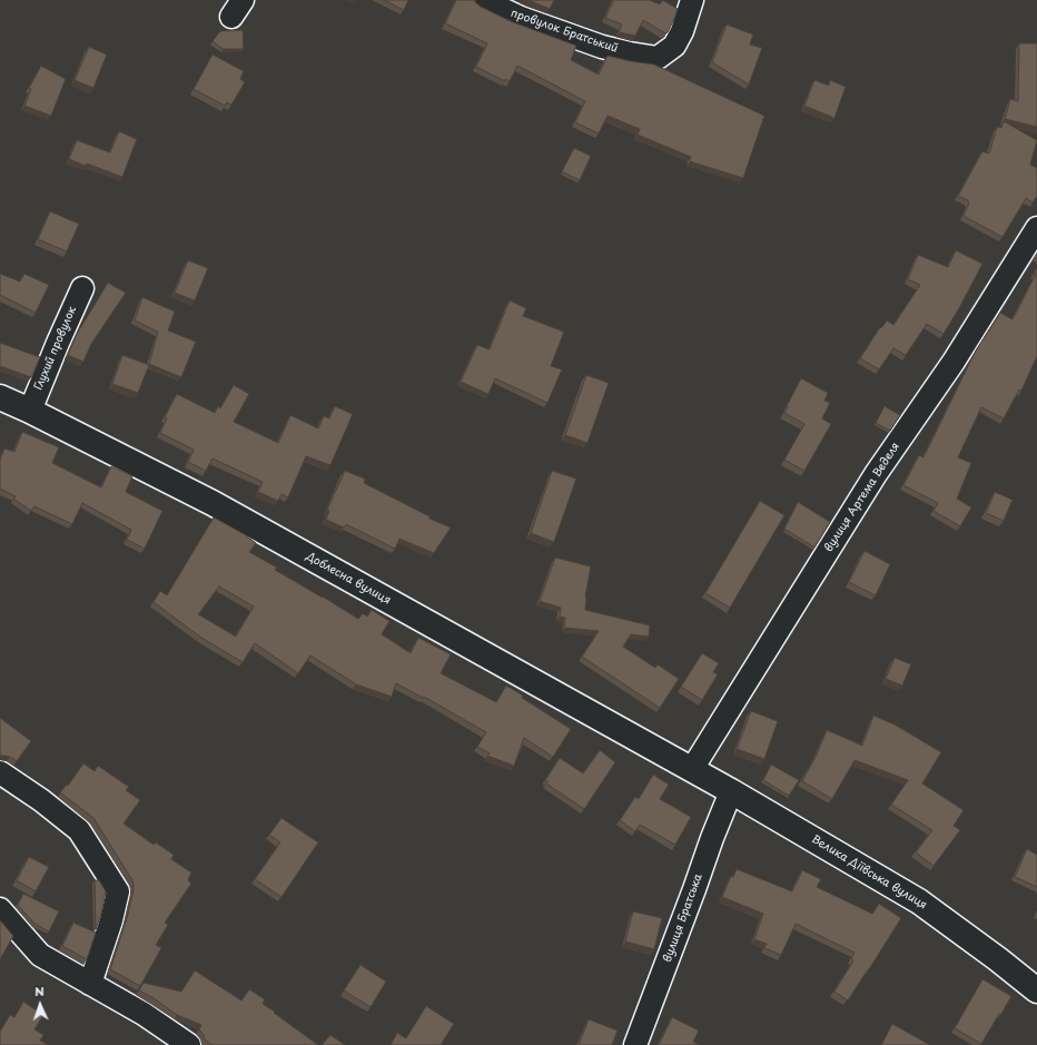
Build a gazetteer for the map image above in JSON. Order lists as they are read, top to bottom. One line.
{"streets":{"street":["провулок Братський","Глухий провулок","вулиця Артема Веделя","Доблесна вулиця","Велика Діївська вулиця","вулиця Братська"]},"crossings":[["Глухий провулок","Доблесна вулиця"],["вулиця Артема Веделя","Доблесна вулиця"],["вулиця Артема Веделя","Велика Діївська вулиця"],["Доблесна вулиця","Велика Діївська вулиця"],["Велика Діївська вулиця","вулиця Братська"]],"north":"top"}
